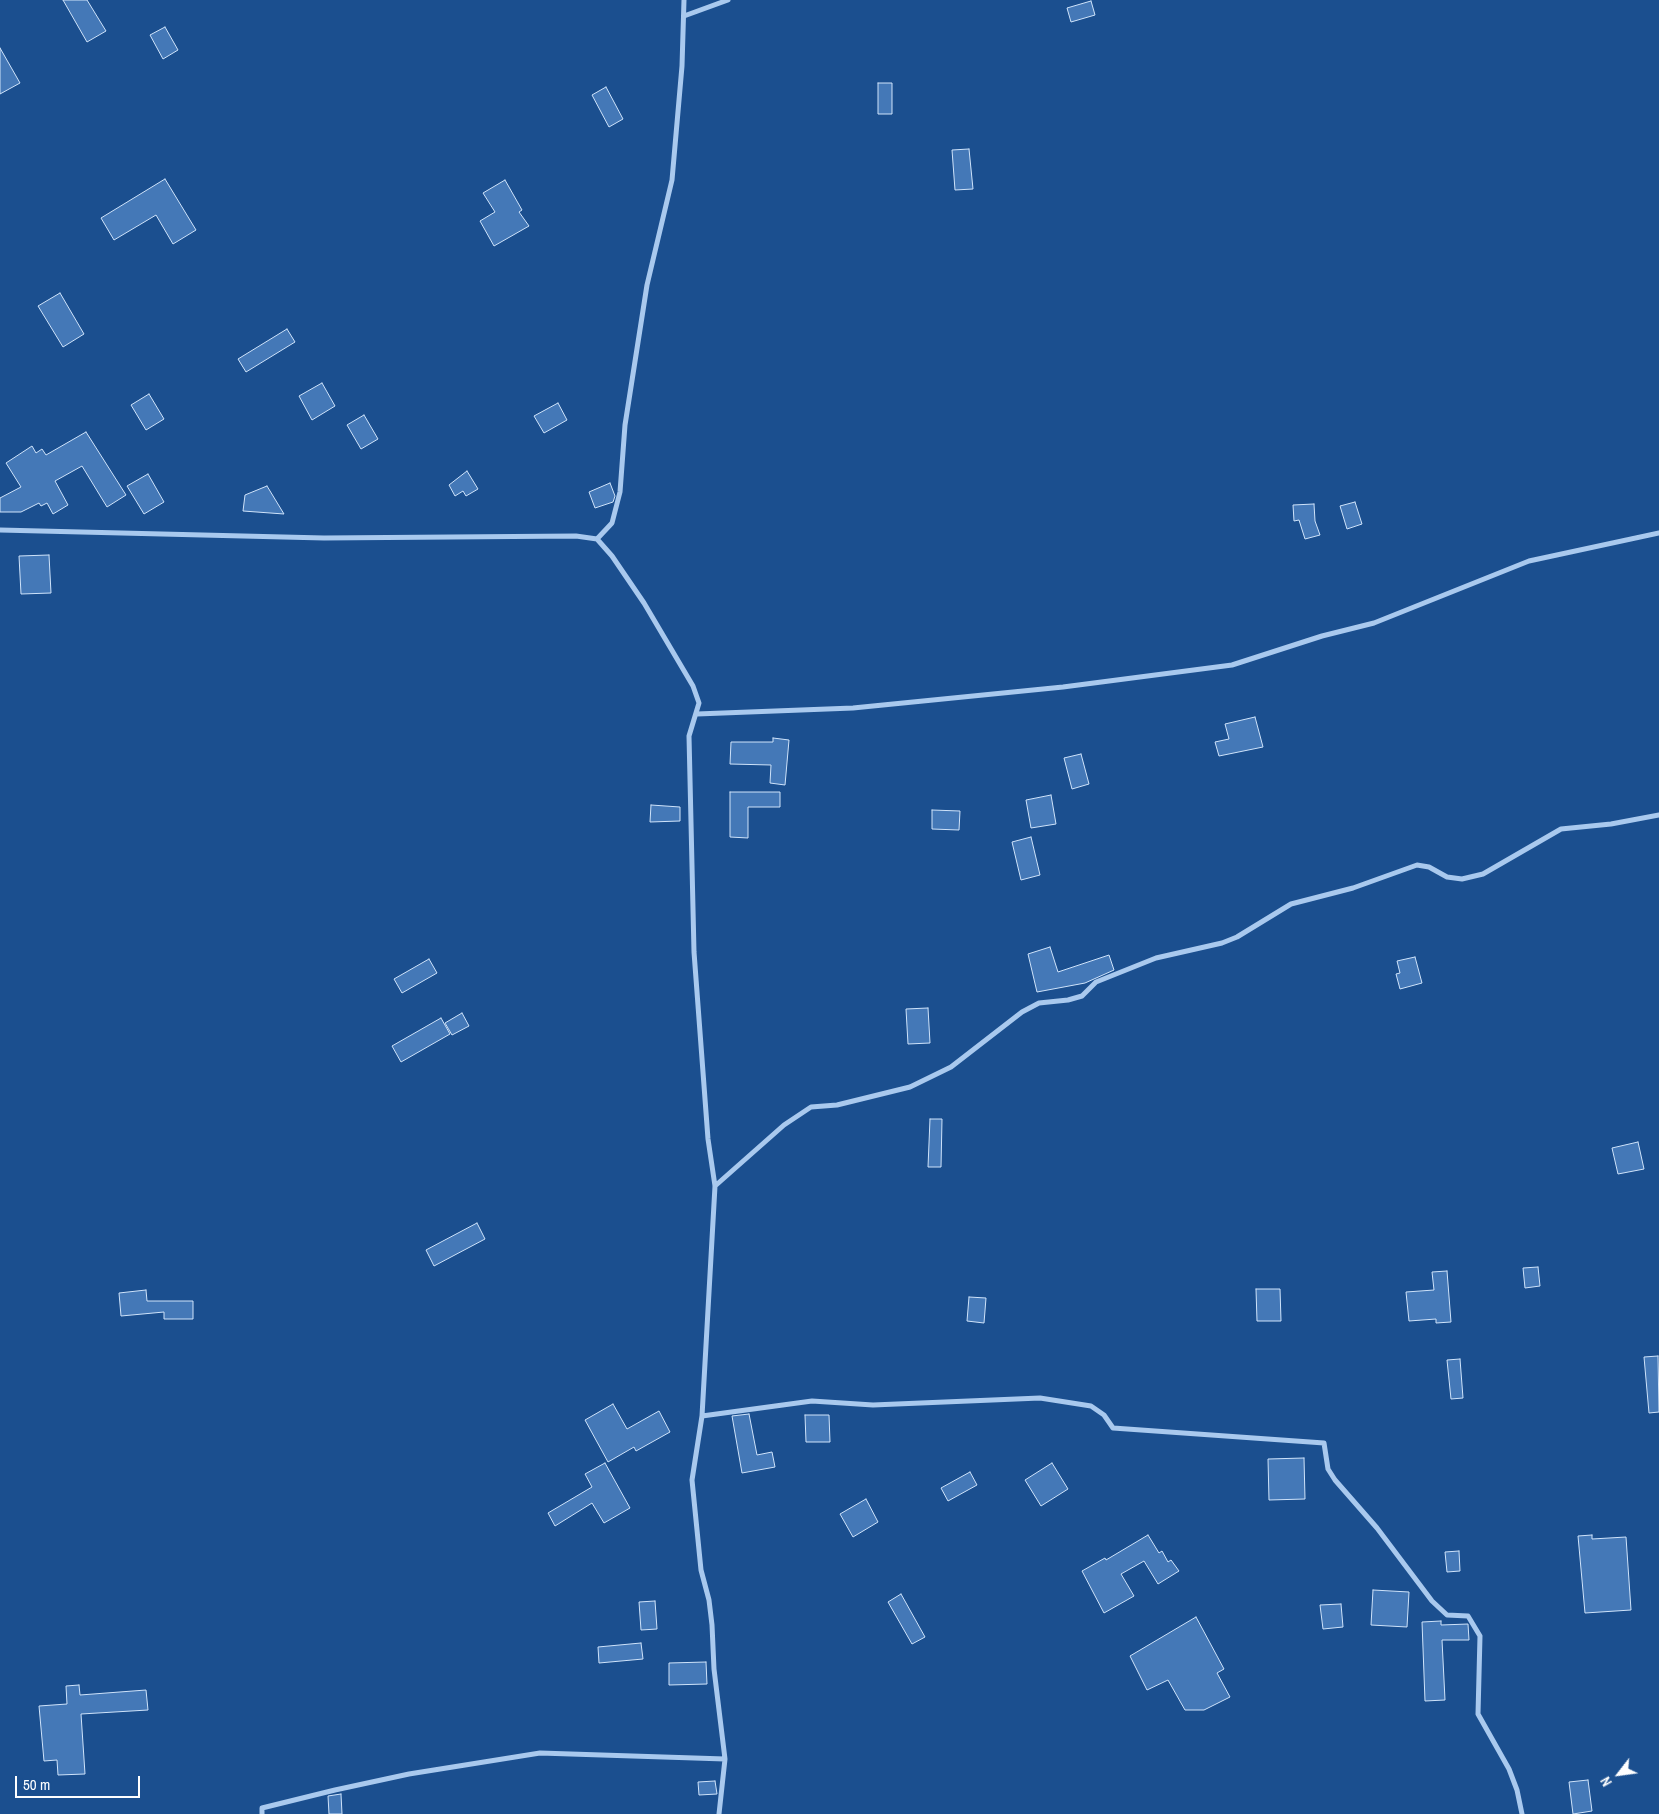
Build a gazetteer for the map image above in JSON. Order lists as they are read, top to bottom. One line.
{"scale_bar":"50 m","north":"bottom left"}
